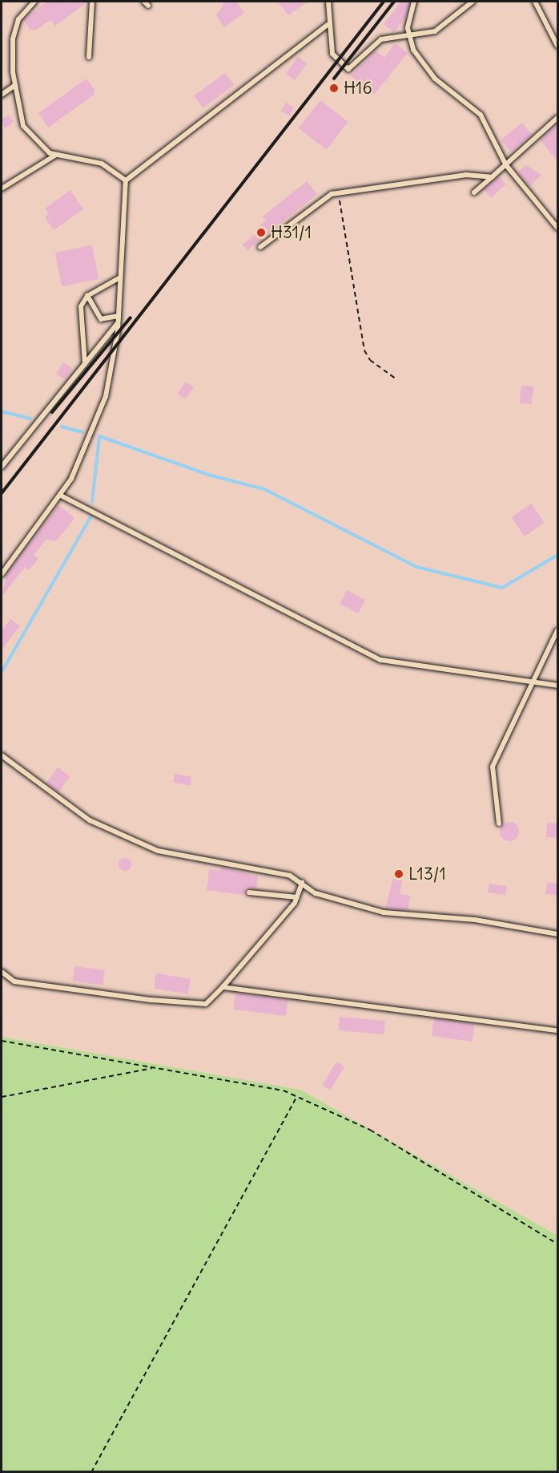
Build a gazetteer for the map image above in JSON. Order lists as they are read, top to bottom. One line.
{"places":["H16","H31/1","L13/1"]}
